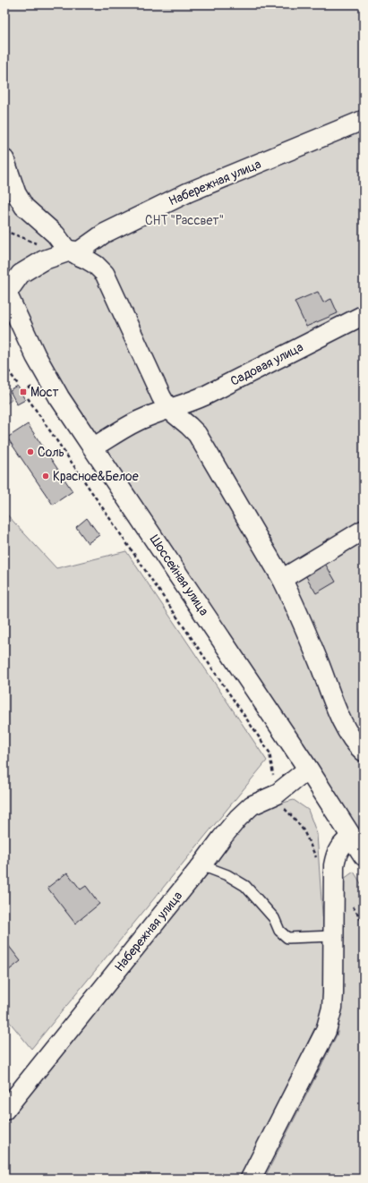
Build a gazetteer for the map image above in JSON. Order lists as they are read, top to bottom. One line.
{"streets":{"street":["Набережная улица","Садовая улица","Шоссейная улица"]},"crossings":[["Набережная улица","Шоссейная улица"],["Садовая улица","Шоссейная улица"]],"parks":["СНТ \"Рассвет\""],"places":{"transit":["Мост"],"other":["Соль","Красное&Белое"]}}
